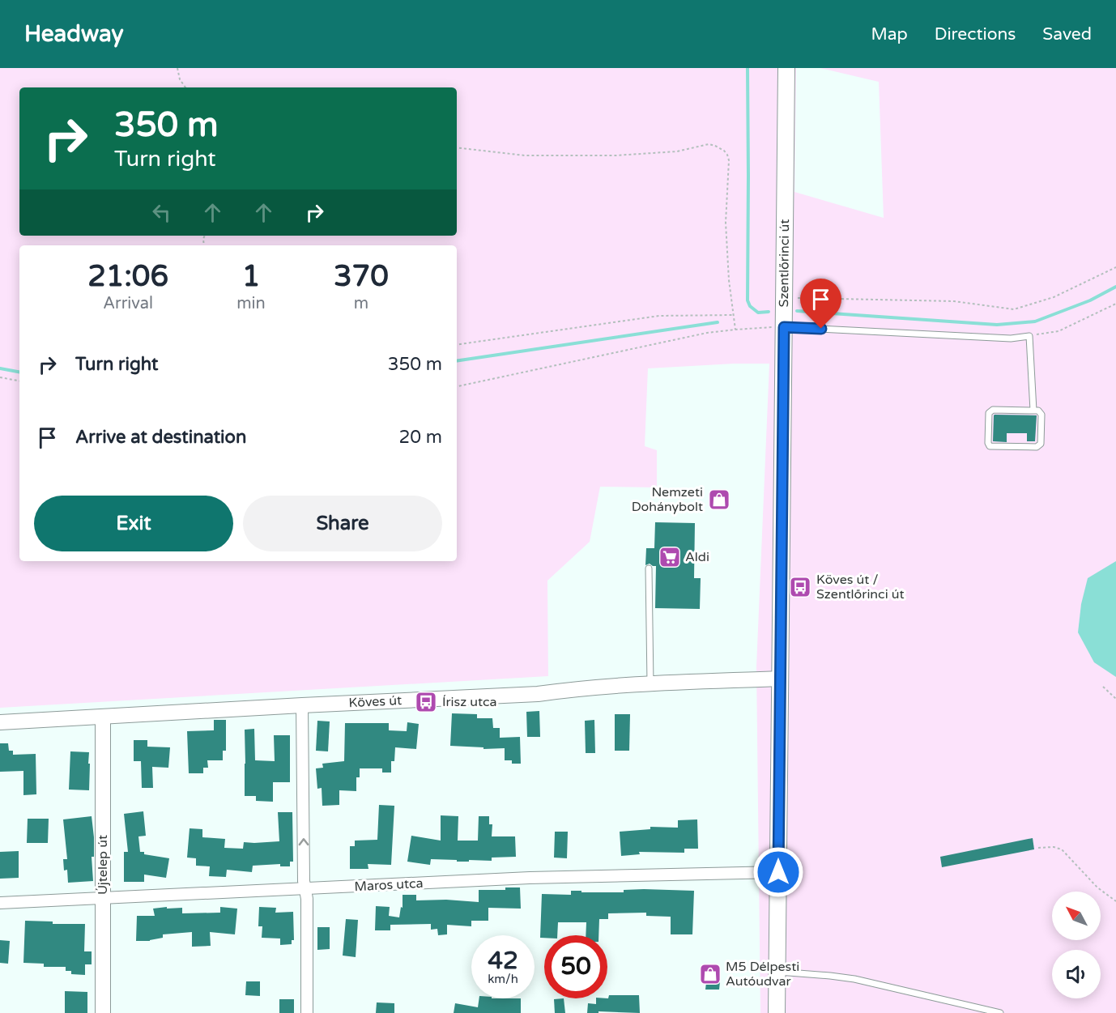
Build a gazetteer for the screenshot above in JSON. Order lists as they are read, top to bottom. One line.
{"streets":{"main road":["Szentlőrinci út"],"street":["Köves út","Újtelep út","Maros utca"]},"crossings":[["Szentlőrinci út","Köves út"],["Szentlőrinci út","Maros utca"],["Köves út","Újtelep út"],["Újtelep út","Maros utca"]],"places":{"shop":["Nemzeti Dohánybolt","M5 Délpesti Autóudvar"],"supermarket":["Aldi"],"bus stop":["Köves út / Szentlőrinci út","Írisz utca"]},"north":"top left","page":{"header":"Headway","nav":["Map","Directions","Saved"],"turn":["350 m","Turn right"],"eta":["21:06","Arrival","1","min","370","m"],"list":[{"name":"Turn right","value":"350 m"},{"name":"Arrive at destination","value":"20 m"}],"buttons":["Exit","Share"],"speed":"42 km/h","limit":"50"}}
